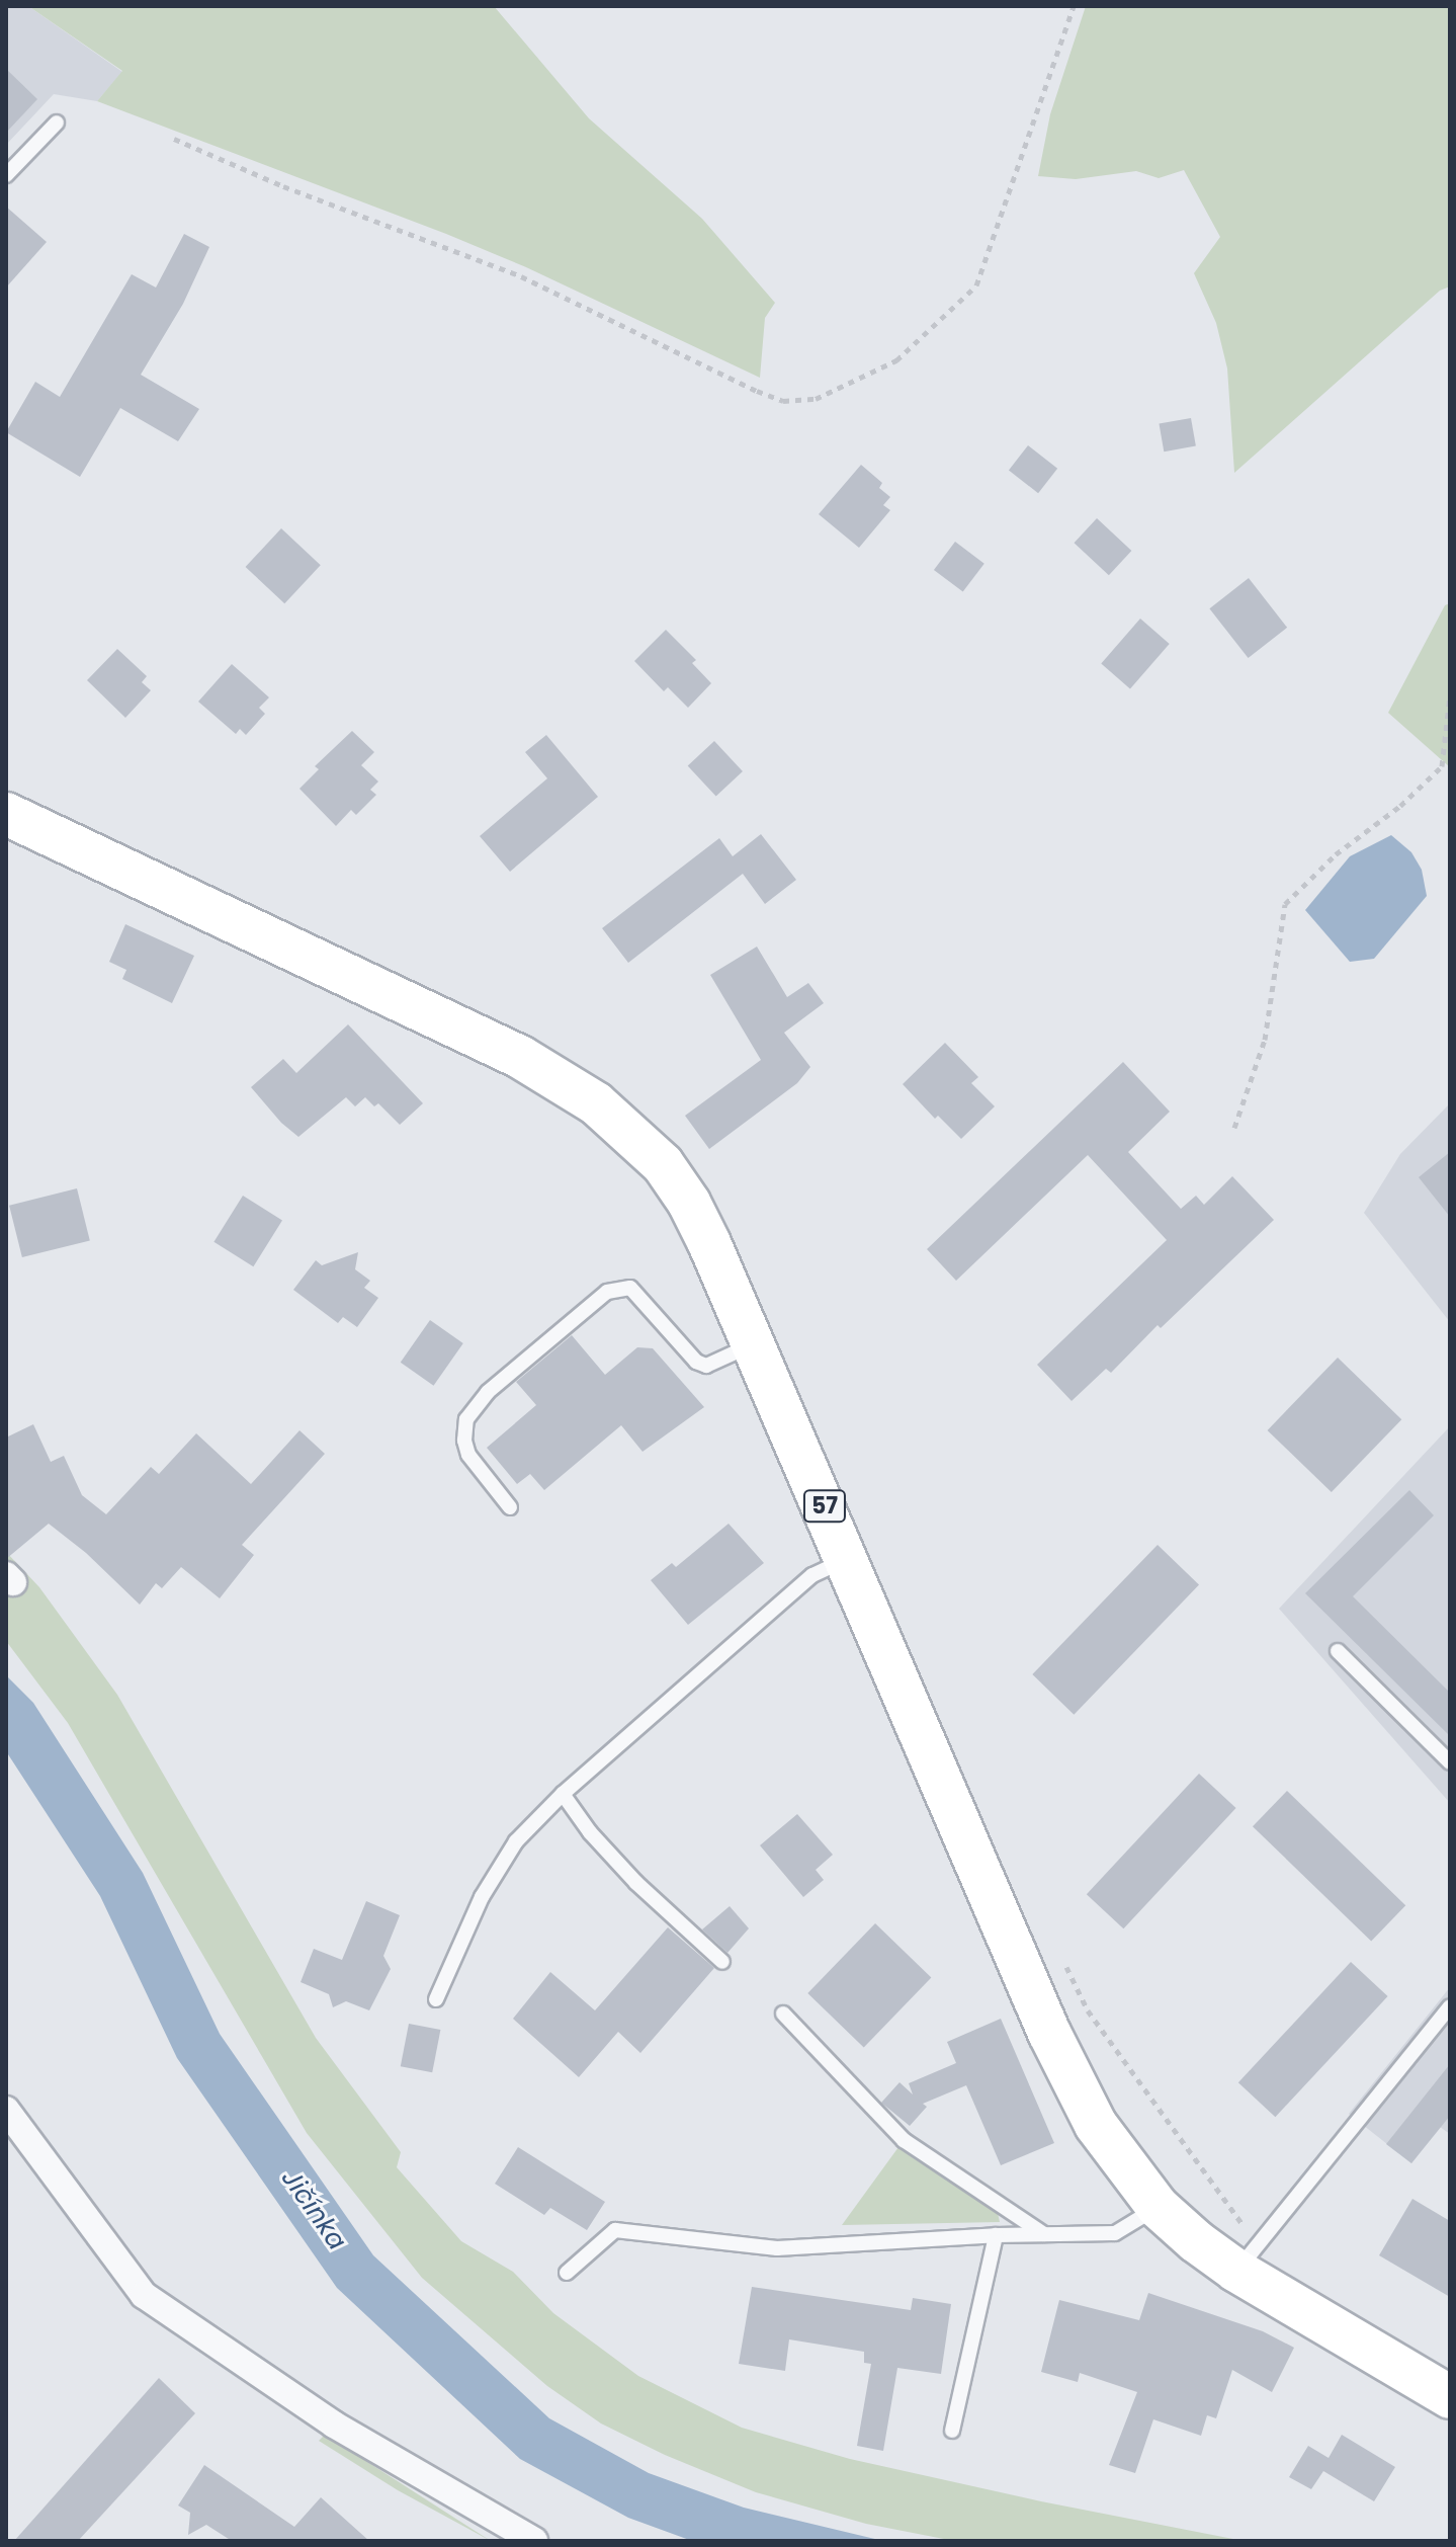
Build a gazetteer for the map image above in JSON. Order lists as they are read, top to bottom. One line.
{"streets":{"main road":["57"]},"water":["Jičínka"]}
